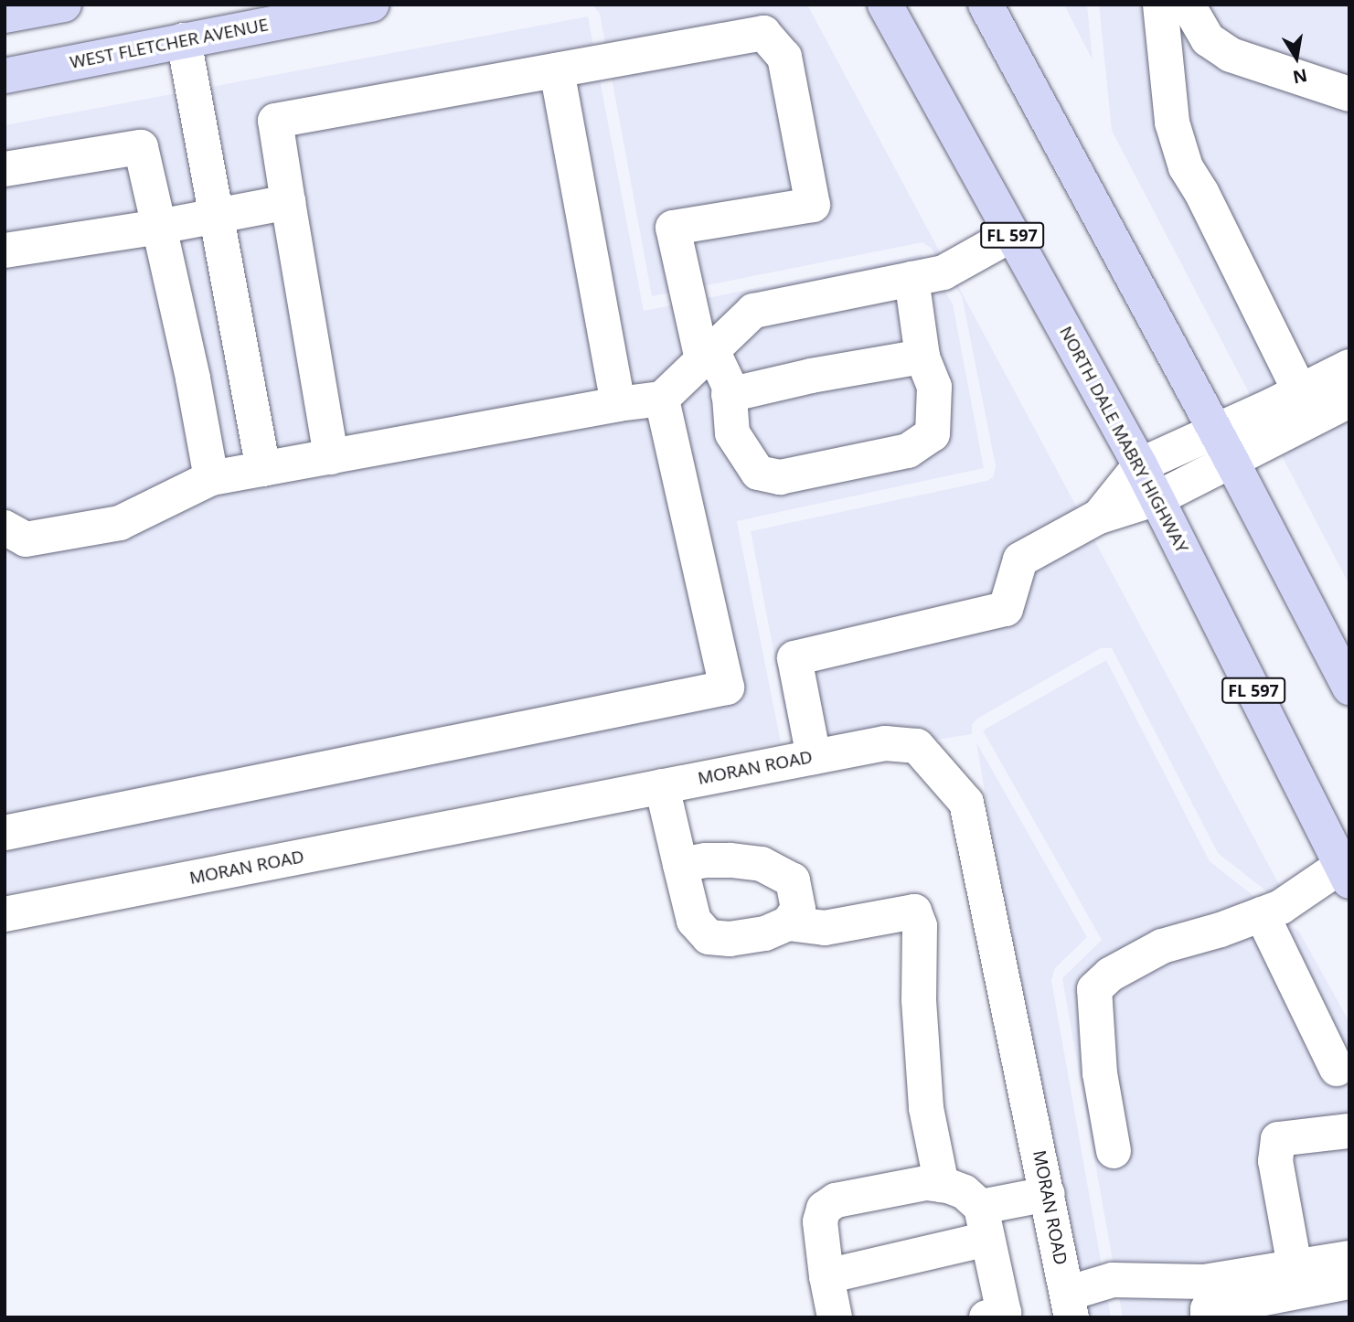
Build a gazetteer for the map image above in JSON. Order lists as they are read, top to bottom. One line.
{"streets":{"main road":["WEST FLETCHER AVENUE","FL 597","NORTH DALE MABRY HIGHWAY"],"street":["MORAN ROAD"]},"north":"bottom"}
